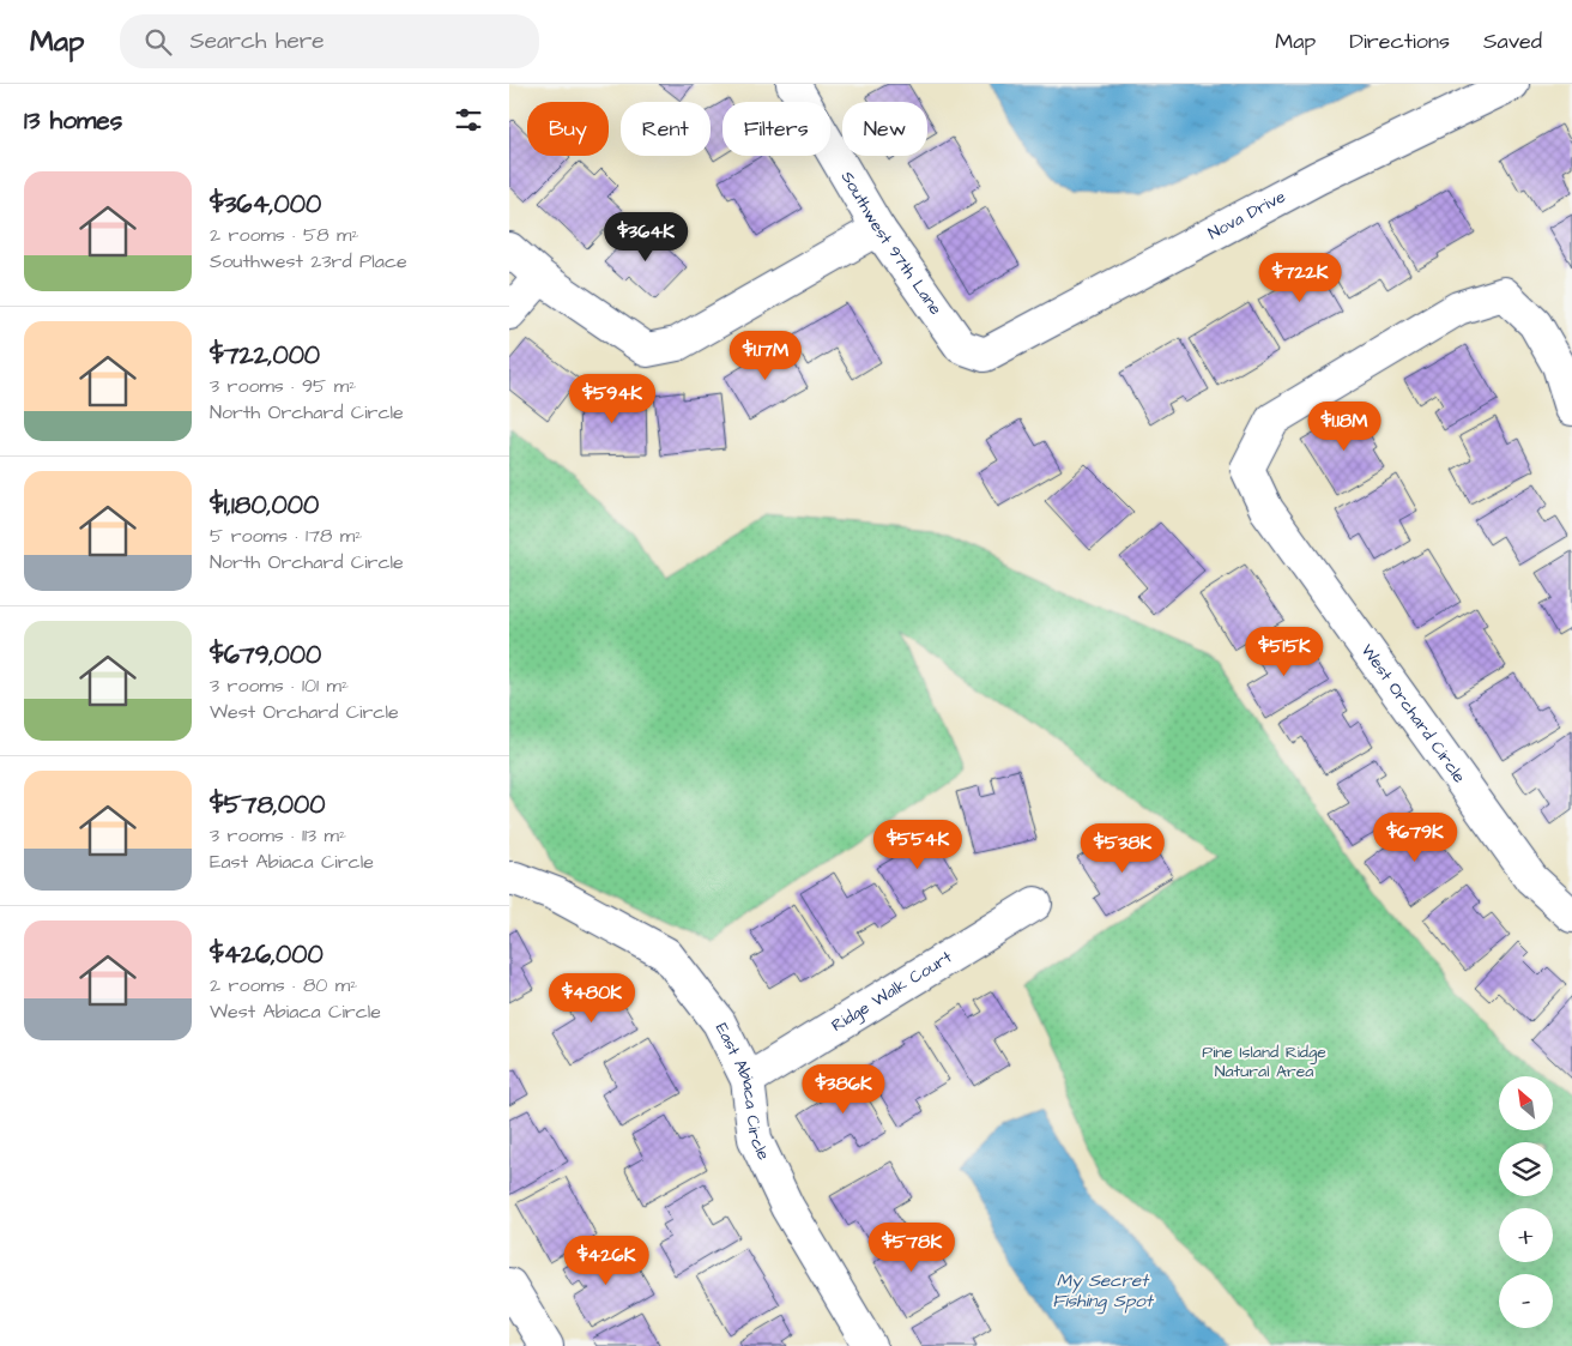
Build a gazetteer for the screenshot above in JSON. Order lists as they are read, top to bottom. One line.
{"streets":{"street":["Nova Drive","Southwest 97th Lane","West Orchard Circle","Ridge Walk Court","East Abiaca Circle"]},"crossings":[["Nova Drive","Southwest 97th Lane"],["Ridge Walk Court","East Abiaca Circle"]],"water":["My Secret Fishing Spot"],"parks":["Pine Island Ridge Natural Area"],"north":"top left","page":{"header":"Map","search":"Search here","nav":["Map","Directions","Saved"],"heading":"13 homes","chip":["Buy","Rent","Filters","New"],"list":[{"name":"$364,000","note":"2 rooms · 58 m² · Southwest 23rd Place"},{"name":"$722,000","note":"3 rooms · 95 m² · North Orchard Circle"},{"name":"$1,180,000","note":"5 rooms · 178 m² · North Orchard Circle"},{"name":"$679,000","note":"3 rooms · 101 m² · West Orchard Circle"},{"name":"$578,000","note":"3 rooms · 113 m² · East Abiaca Circle"},{"name":"$426,000","note":"2 rooms · 80 m² · West Abiaca Circle"}],"price":["$364K","$722K","$1.17M","$594K","$1.18M","$515K","$679K","$554K","$538K","$480K","$386K","$578K","$426K"],"map_buttons":["+","−"]}}
